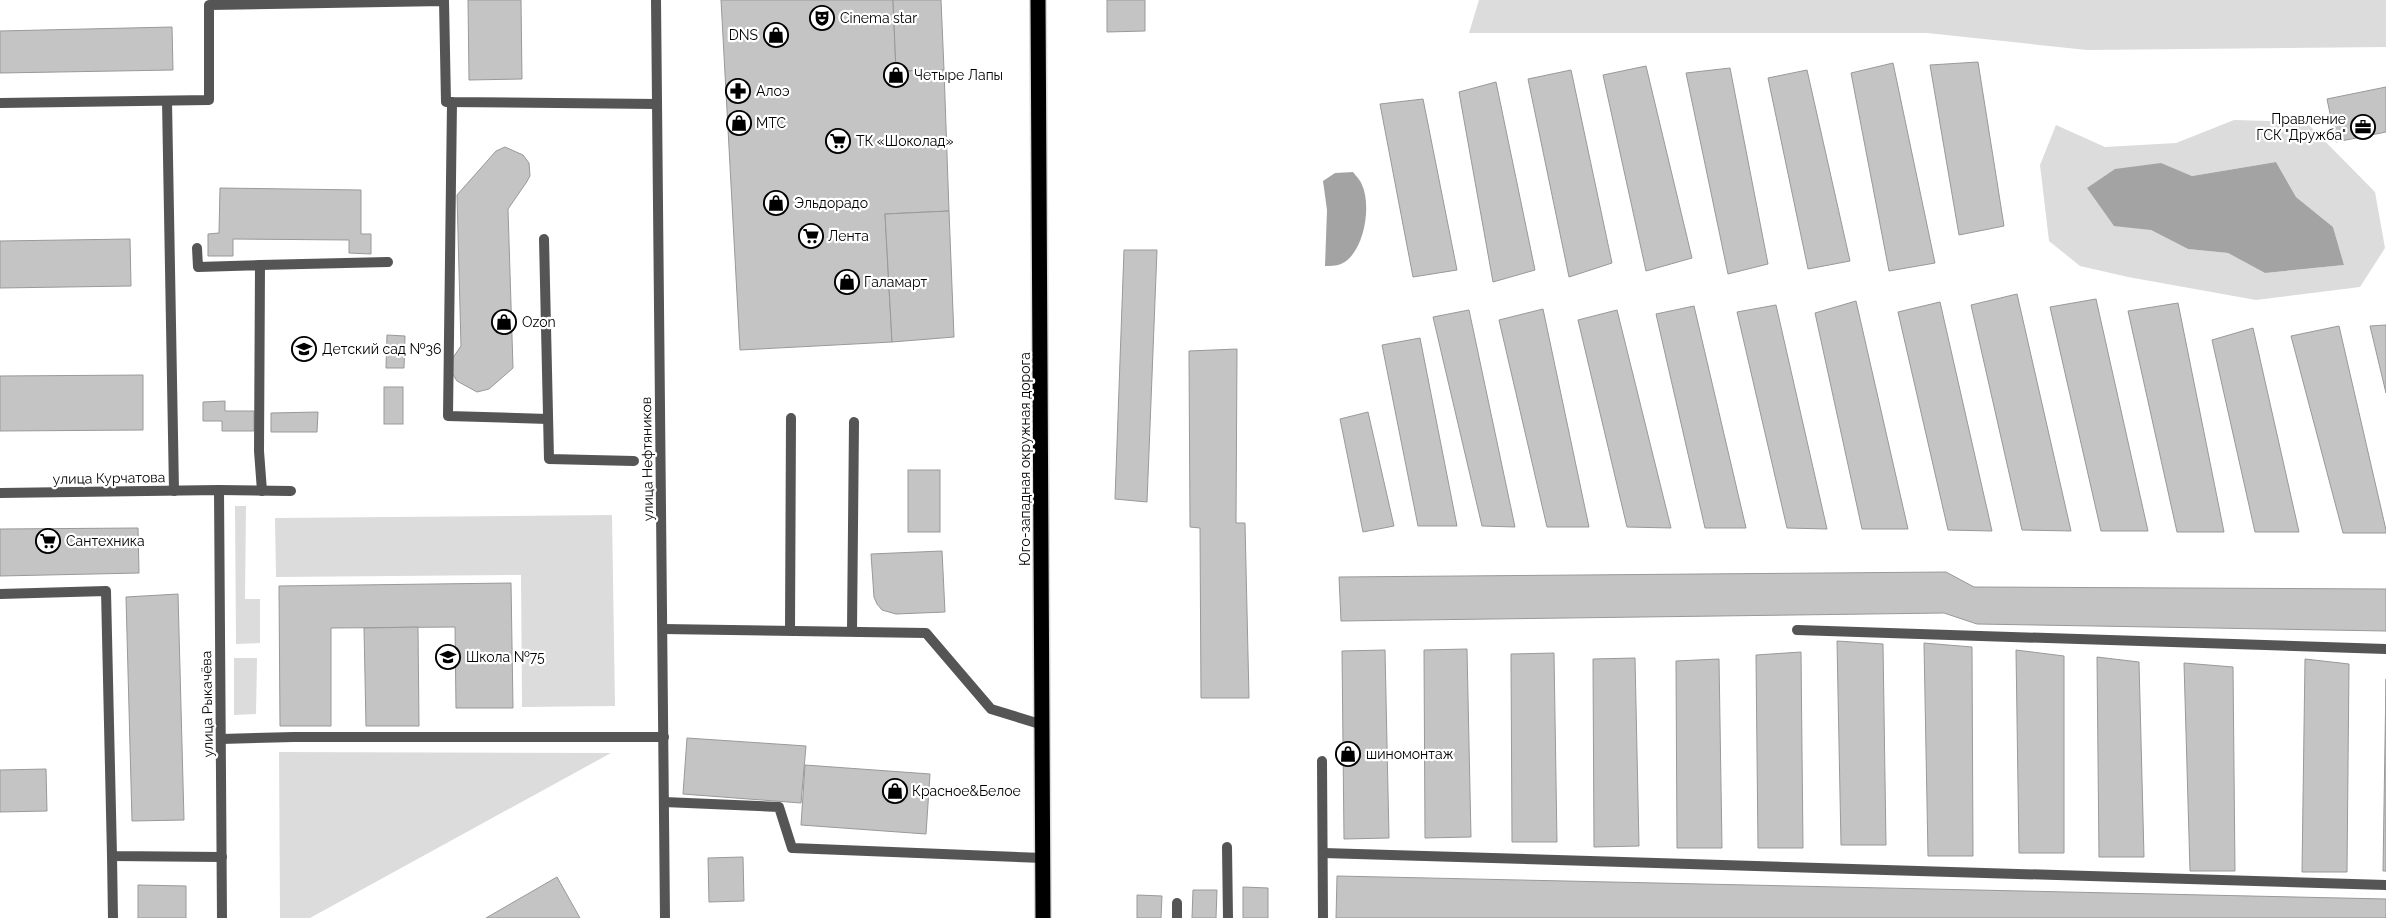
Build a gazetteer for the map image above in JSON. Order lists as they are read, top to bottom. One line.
{"streets":{"highway":["Юго-западная окружная дорога"],"street":["улица Нефтяников","улица Курчатова","улица Рыкачёва"]},"crossings":[["улица Курчатова","улица Рыкачёва"]],"places":{"theatre":["Cinema star"],"shop":["DNS","Четыре Лапы","МТС","Эльдорадо","Галамарт","Ozon","шиномонтаж","Красное&Белое"],"pharmacy":["Алоэ"],"office":["Правление ГСК \"Дружба\""],"supermarket":["ТК «Шоколад»","Лента","Сантехника"],"school or university":["Детский сад №36","Школа №75"]}}
